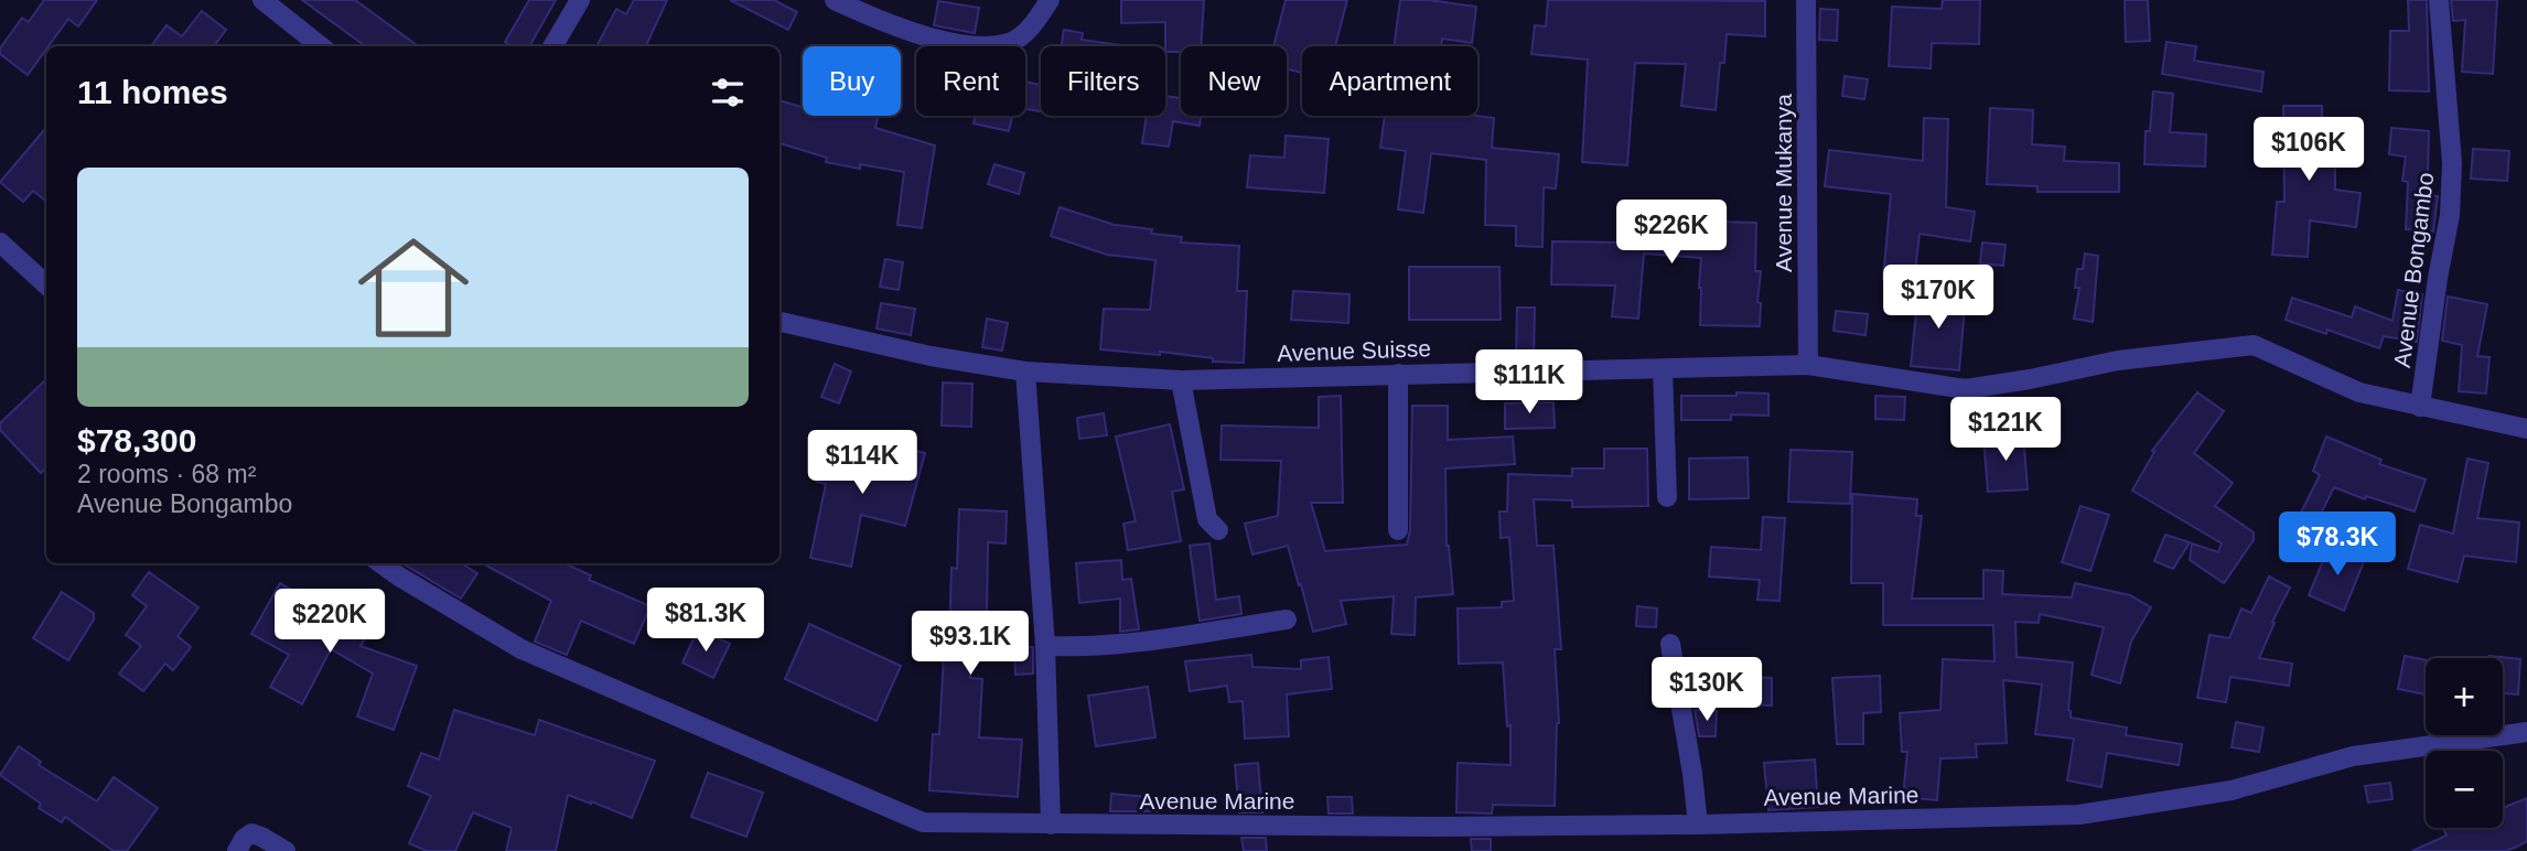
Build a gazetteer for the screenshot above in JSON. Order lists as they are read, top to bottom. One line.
{"streets":{"street":["Avenue Mukanya","Avenue Bongambo","Avenue Suisse","Avenue Marine"]},"crossings":[["Avenue Mukanya","Avenue Suisse"],["Avenue Bongambo","Avenue Suisse"]],"page":{"chip":["Buy","Rent","Filters","New","Apartment"],"heading":"11 homes","price":["$106K","$226K","$170K","$111K","$121K","$114K","$78.3K","$81.3K","$220K","$93.1K","$130K"],"list":[{"name":"$78,300","note":"2 rooms · 68 m² · Avenue Bongambo"}],"map_buttons":["+","−"]}}
